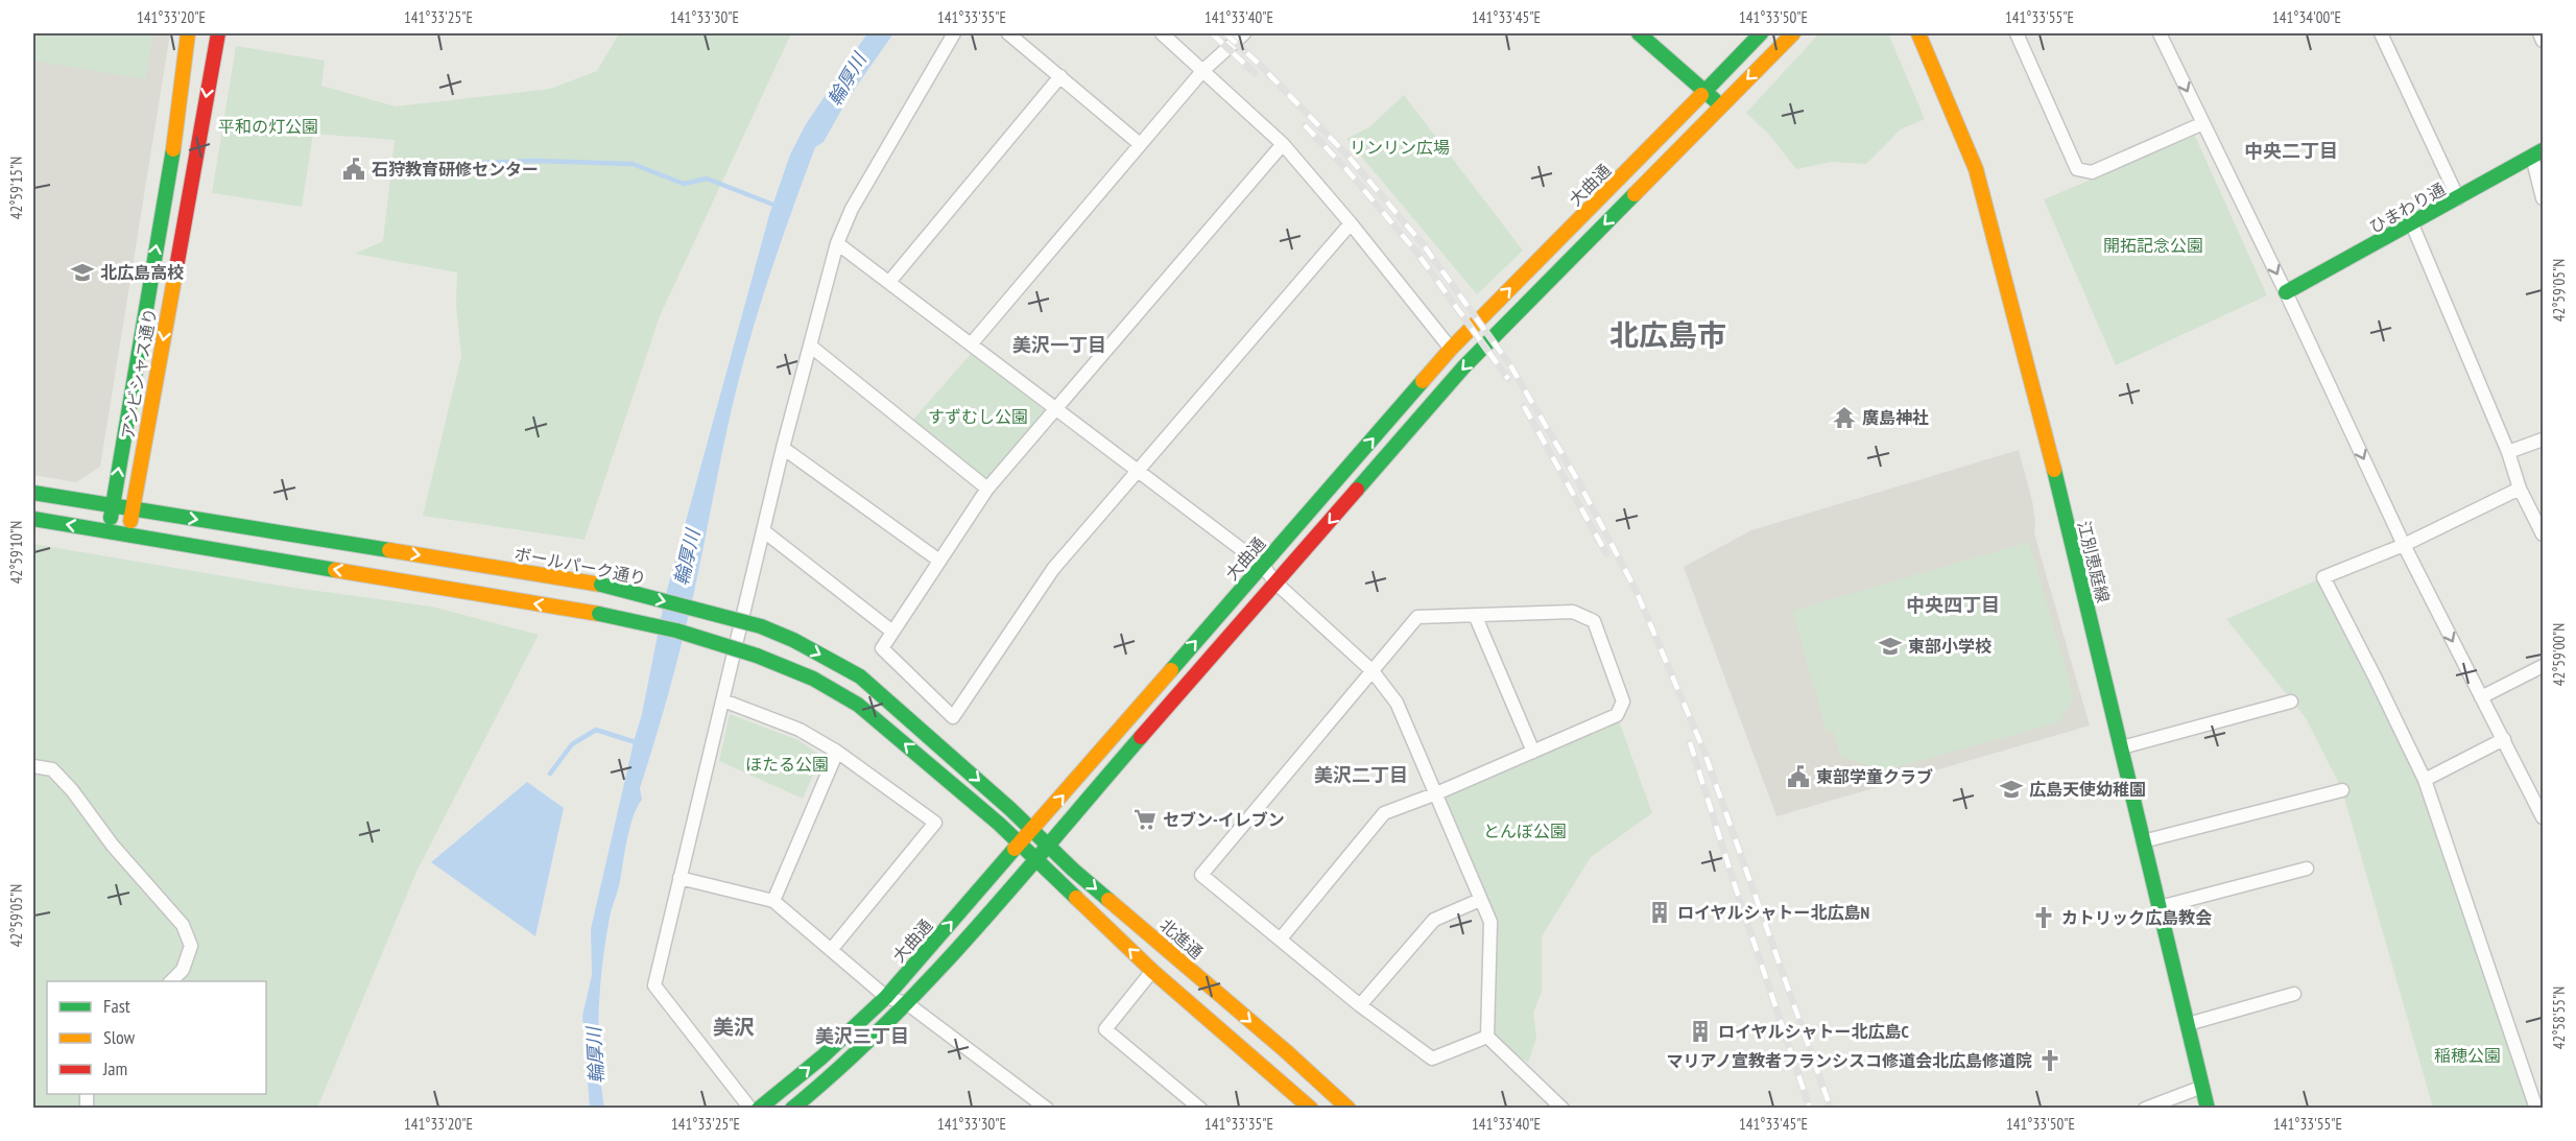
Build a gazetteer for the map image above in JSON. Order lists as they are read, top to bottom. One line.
{"streets":{"street":["大曲通","ひまわり通","アンビシャス通り","江別恵庭線","ボールパーク通り","北進通"]},"crossings":[["大曲通","ボールパーク通り"],["アンビシャス通り","ボールパーク通り"],["ボールパーク通り","北進通"]],"districts":["中央二丁目","北広島市","美沢一丁目","中央四丁目","美沢二丁目","美沢","美沢三丁目"],"water":["輪厚川"],"parks":["平和の灯公園","リンリン広場","開拓記念公園","すずむし公園","ほたる公園","とんぼ公園","稲穂公園"],"places":{"public building":["石狩教育研修センター","東部学童クラブ"],"school or university":["北広島高校","東部小学校","広島天使幼稚園"],"temple":["廣島神社"],"supermarket":["セブン-イレブン"],"building":["ロイヤルシャトー北広島N","ロイヤルシャトー北広島C"],"church":["カトリック広島教会","マリアノ宣教者フランシスコ修道会北広島修道院"]},"legend":["Fast","Slow","Jam"],"coordinates":["141°33'20\"E","141°33'25\"E","141°33'30\"E","141°33'35\"E","141°33'40\"E","141°33'45\"E","141°33'50\"E","141°33'55\"E","141°34'00\"E","42°59'15\"N","42°59'05\"N","42°59'10\"N","42°59'00\"N","42°58'55\"N"]}
